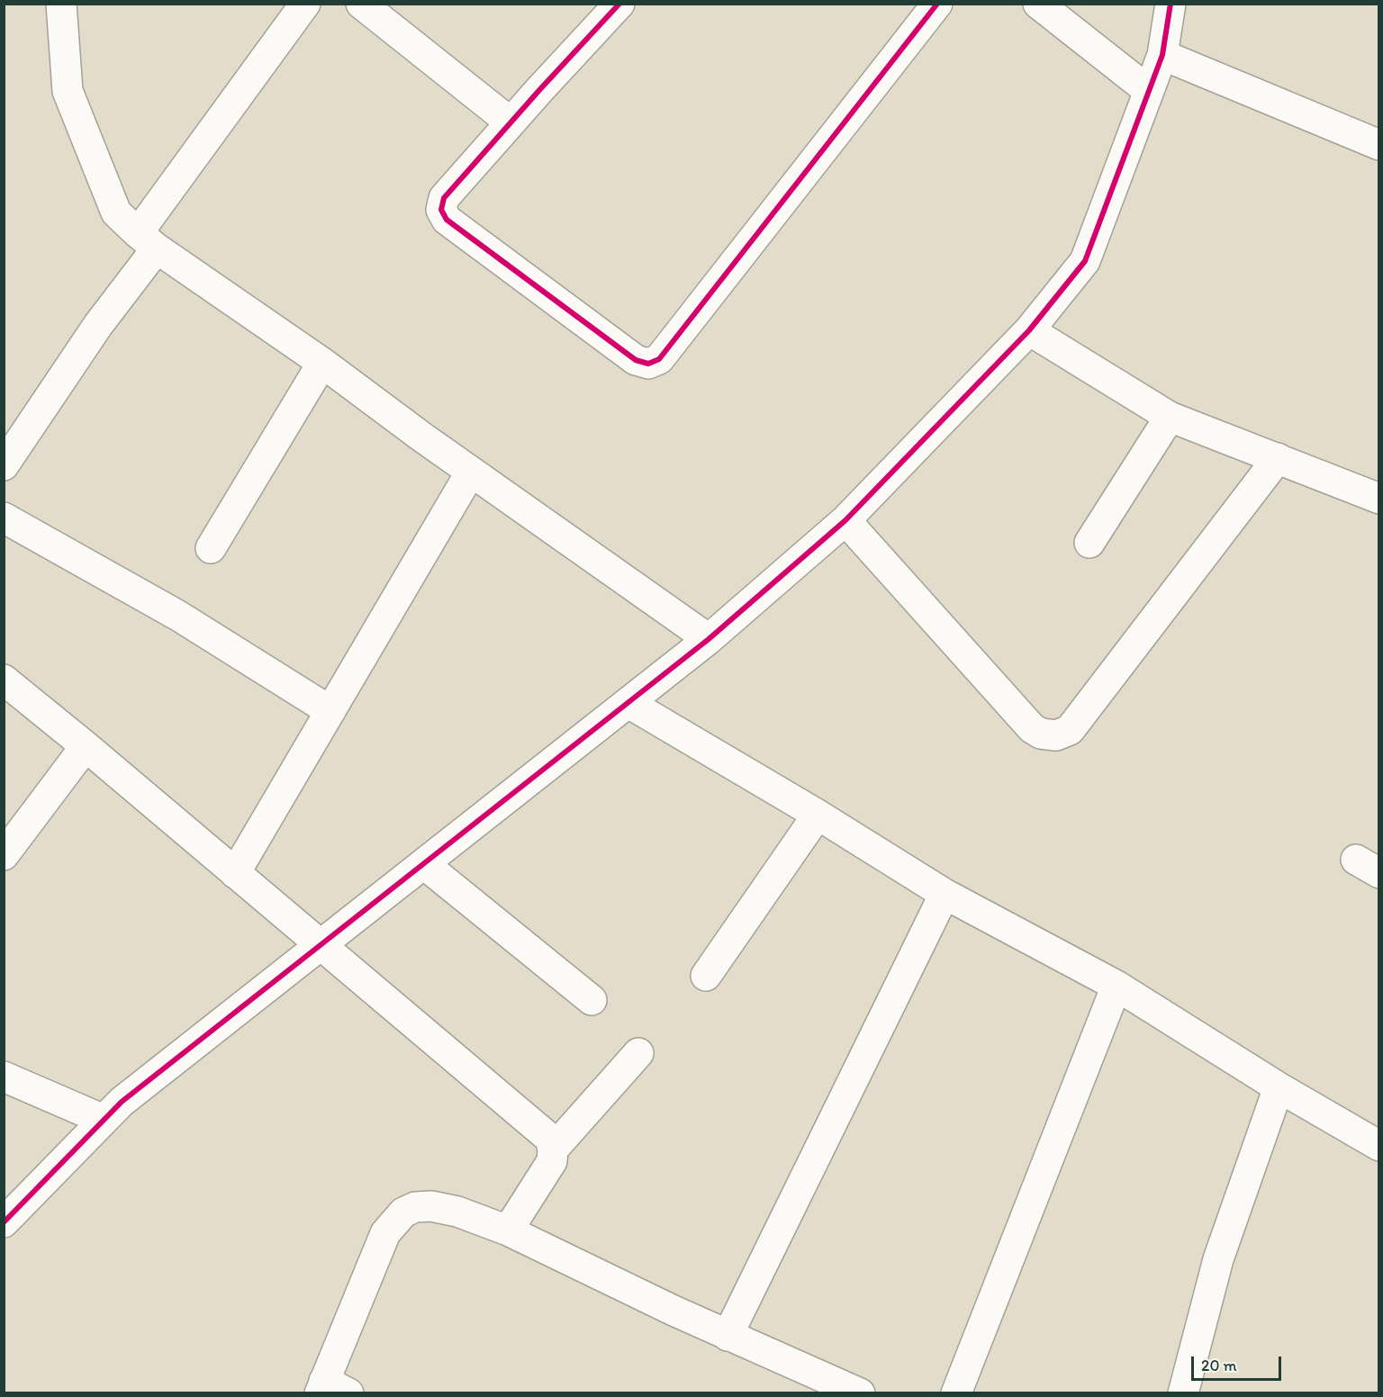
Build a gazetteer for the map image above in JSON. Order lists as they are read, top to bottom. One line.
{"scale_bar":"20 m"}
